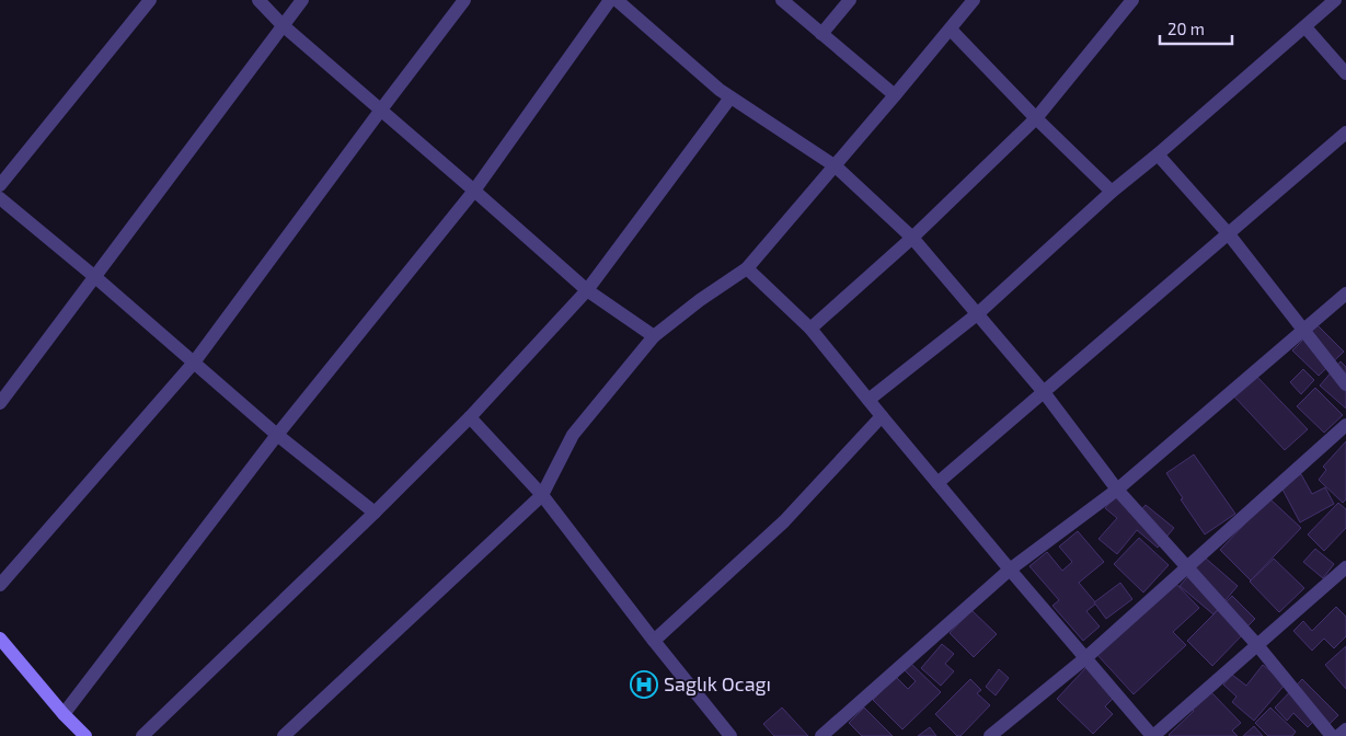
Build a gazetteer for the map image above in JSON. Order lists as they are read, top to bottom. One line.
{"places":{"hospital":["Saglık Ocagı"]},"scale_bar":"20 m"}
